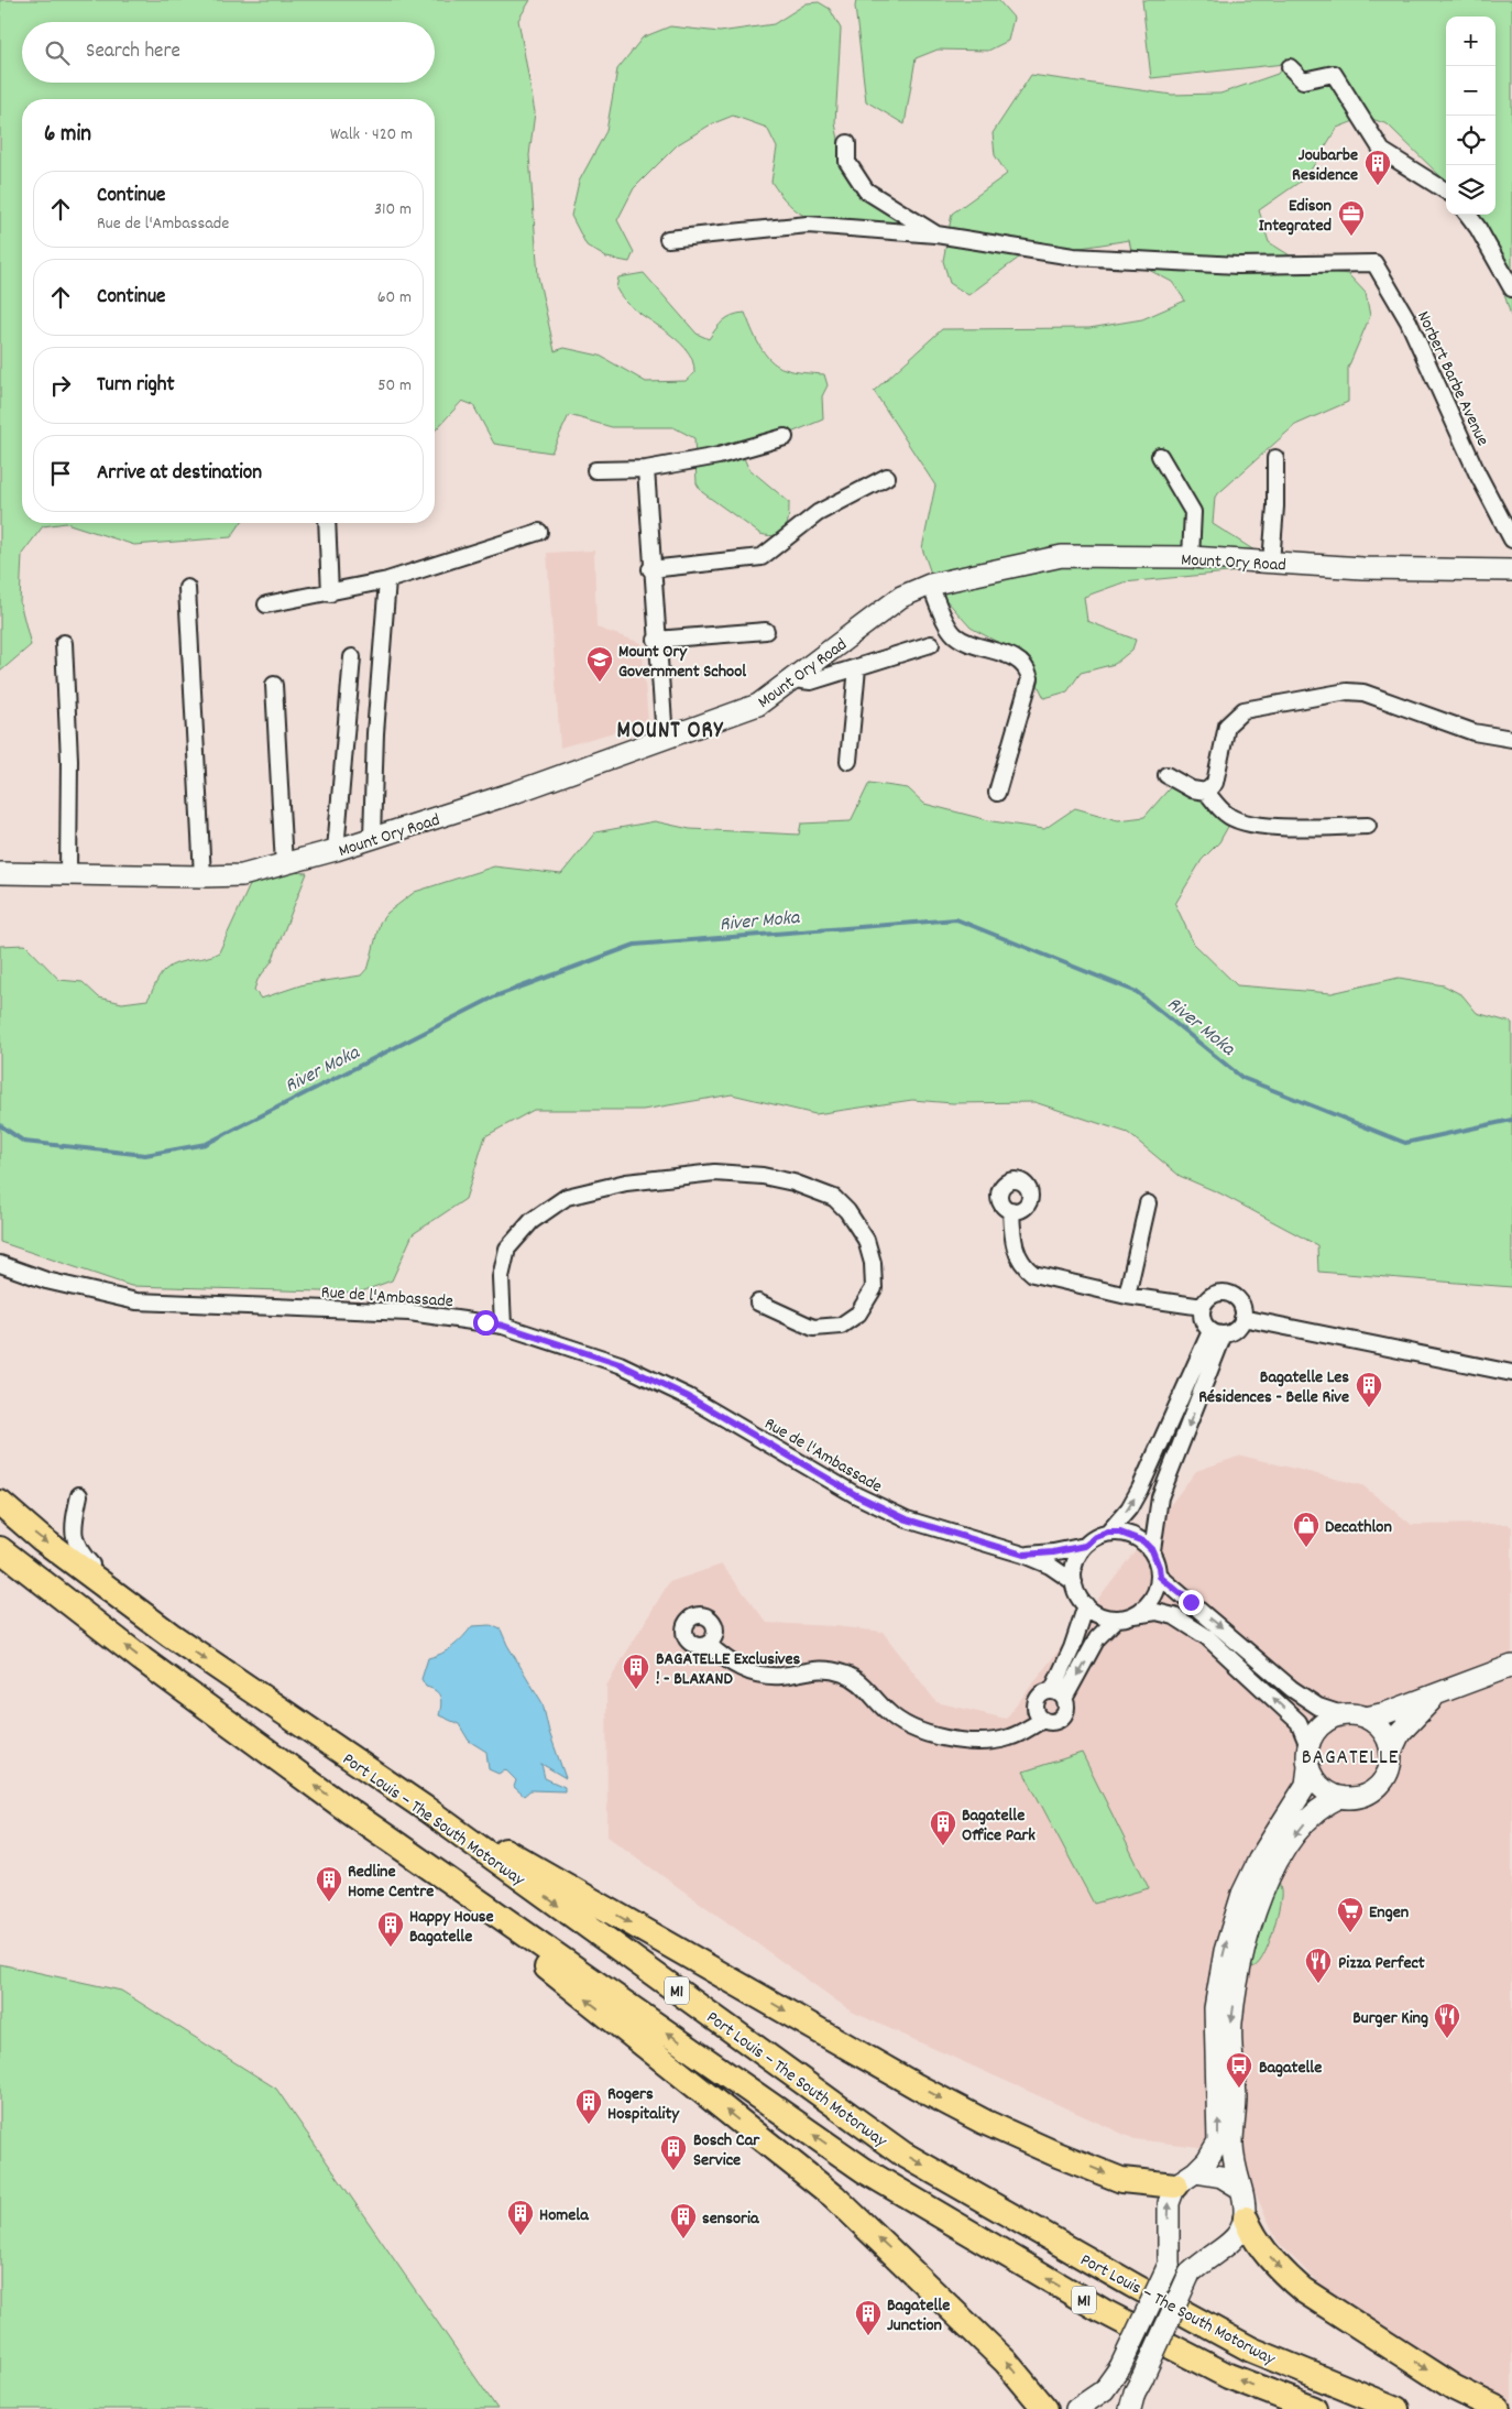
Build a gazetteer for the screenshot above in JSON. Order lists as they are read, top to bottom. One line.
{"streets":{"highway":["Port Louis – The South Motorway","M1"],"main road":["Mount Ory Road"],"street":["Norbert Barbe Avenue","Rue de l'Ambassade"]},"districts":["MOUNT ORY","BAGATELLE"],"water":["River Moka"],"places":{"building":["Joubarbe Residence","Bagatelle Les Résidences - Belle Rive","BAGATELLE Exclusives ! - BLAXAND","Bagatelle Office Park","Redline Home Centre","Happy House Bagatelle","Rogers Hospitality","Bosch Car Service","Homela","sensoria","Bagatelle Junction"],"office":["Edison Integrated"],"school or university":["Mount Ory Government School"],"shop":["Decathlon"],"supermarket":["Engen"],"restaurant":["Pizza Perfect","Burger King"],"bus stop":["Bagatelle"]},"page":{"map_buttons":["+","−"],"search":"Search here","heading":["6 min","Walk · 420 m"],"list":[["Continue","Rue de l'Ambassade","310 m"],["Continue","60 m"],["Turn right","50 m"],"Arrive at destination"]}}
